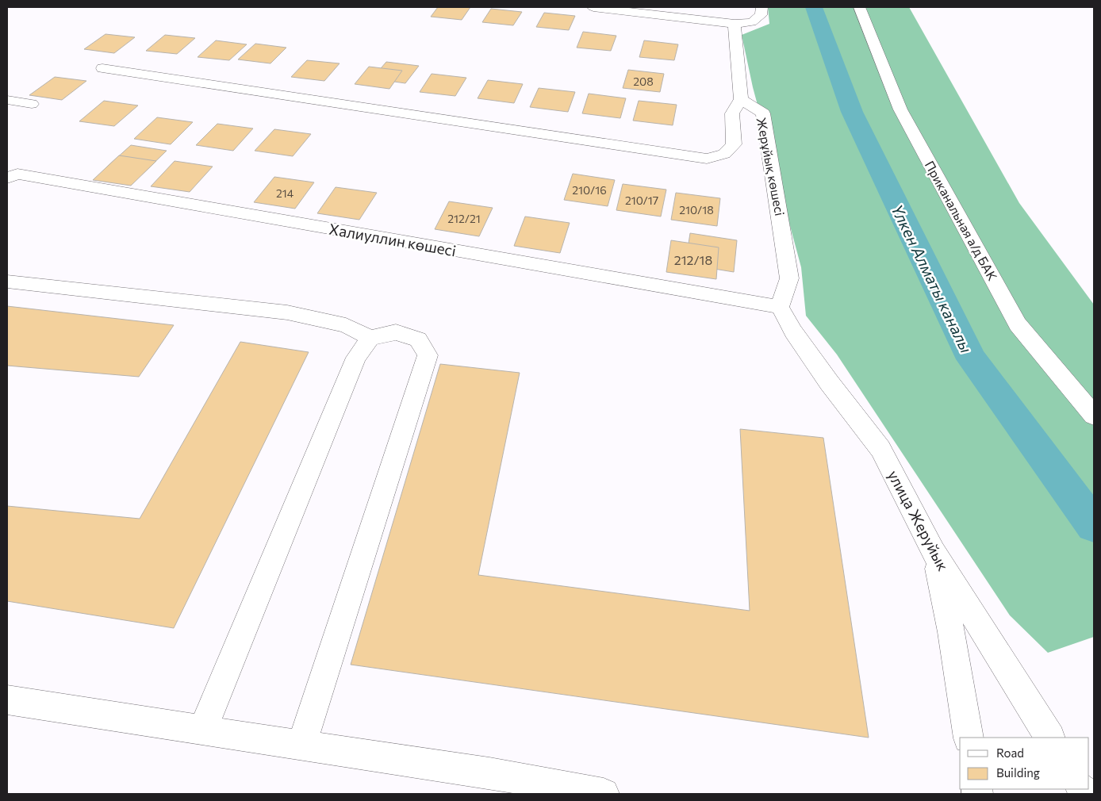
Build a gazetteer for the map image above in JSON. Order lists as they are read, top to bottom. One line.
{"streets":{"street":["Жерұйық көшесі","Приканальная а/д БАК","Халиуллин көшесі","улица Жеруйык"]},"crossings":[["Жерұйық көшесі","Халиуллин көшесі"],["Жерұйық көшесі","улица Жеруйык"],["Халиуллин көшесі","улица Жеруйык"]],"water":["Үлкен Алматы каналы"],"house_numbers":["208","210/16","214","210/17","210/18","212/21","212/18"],"legend":["Road","Building"]}
